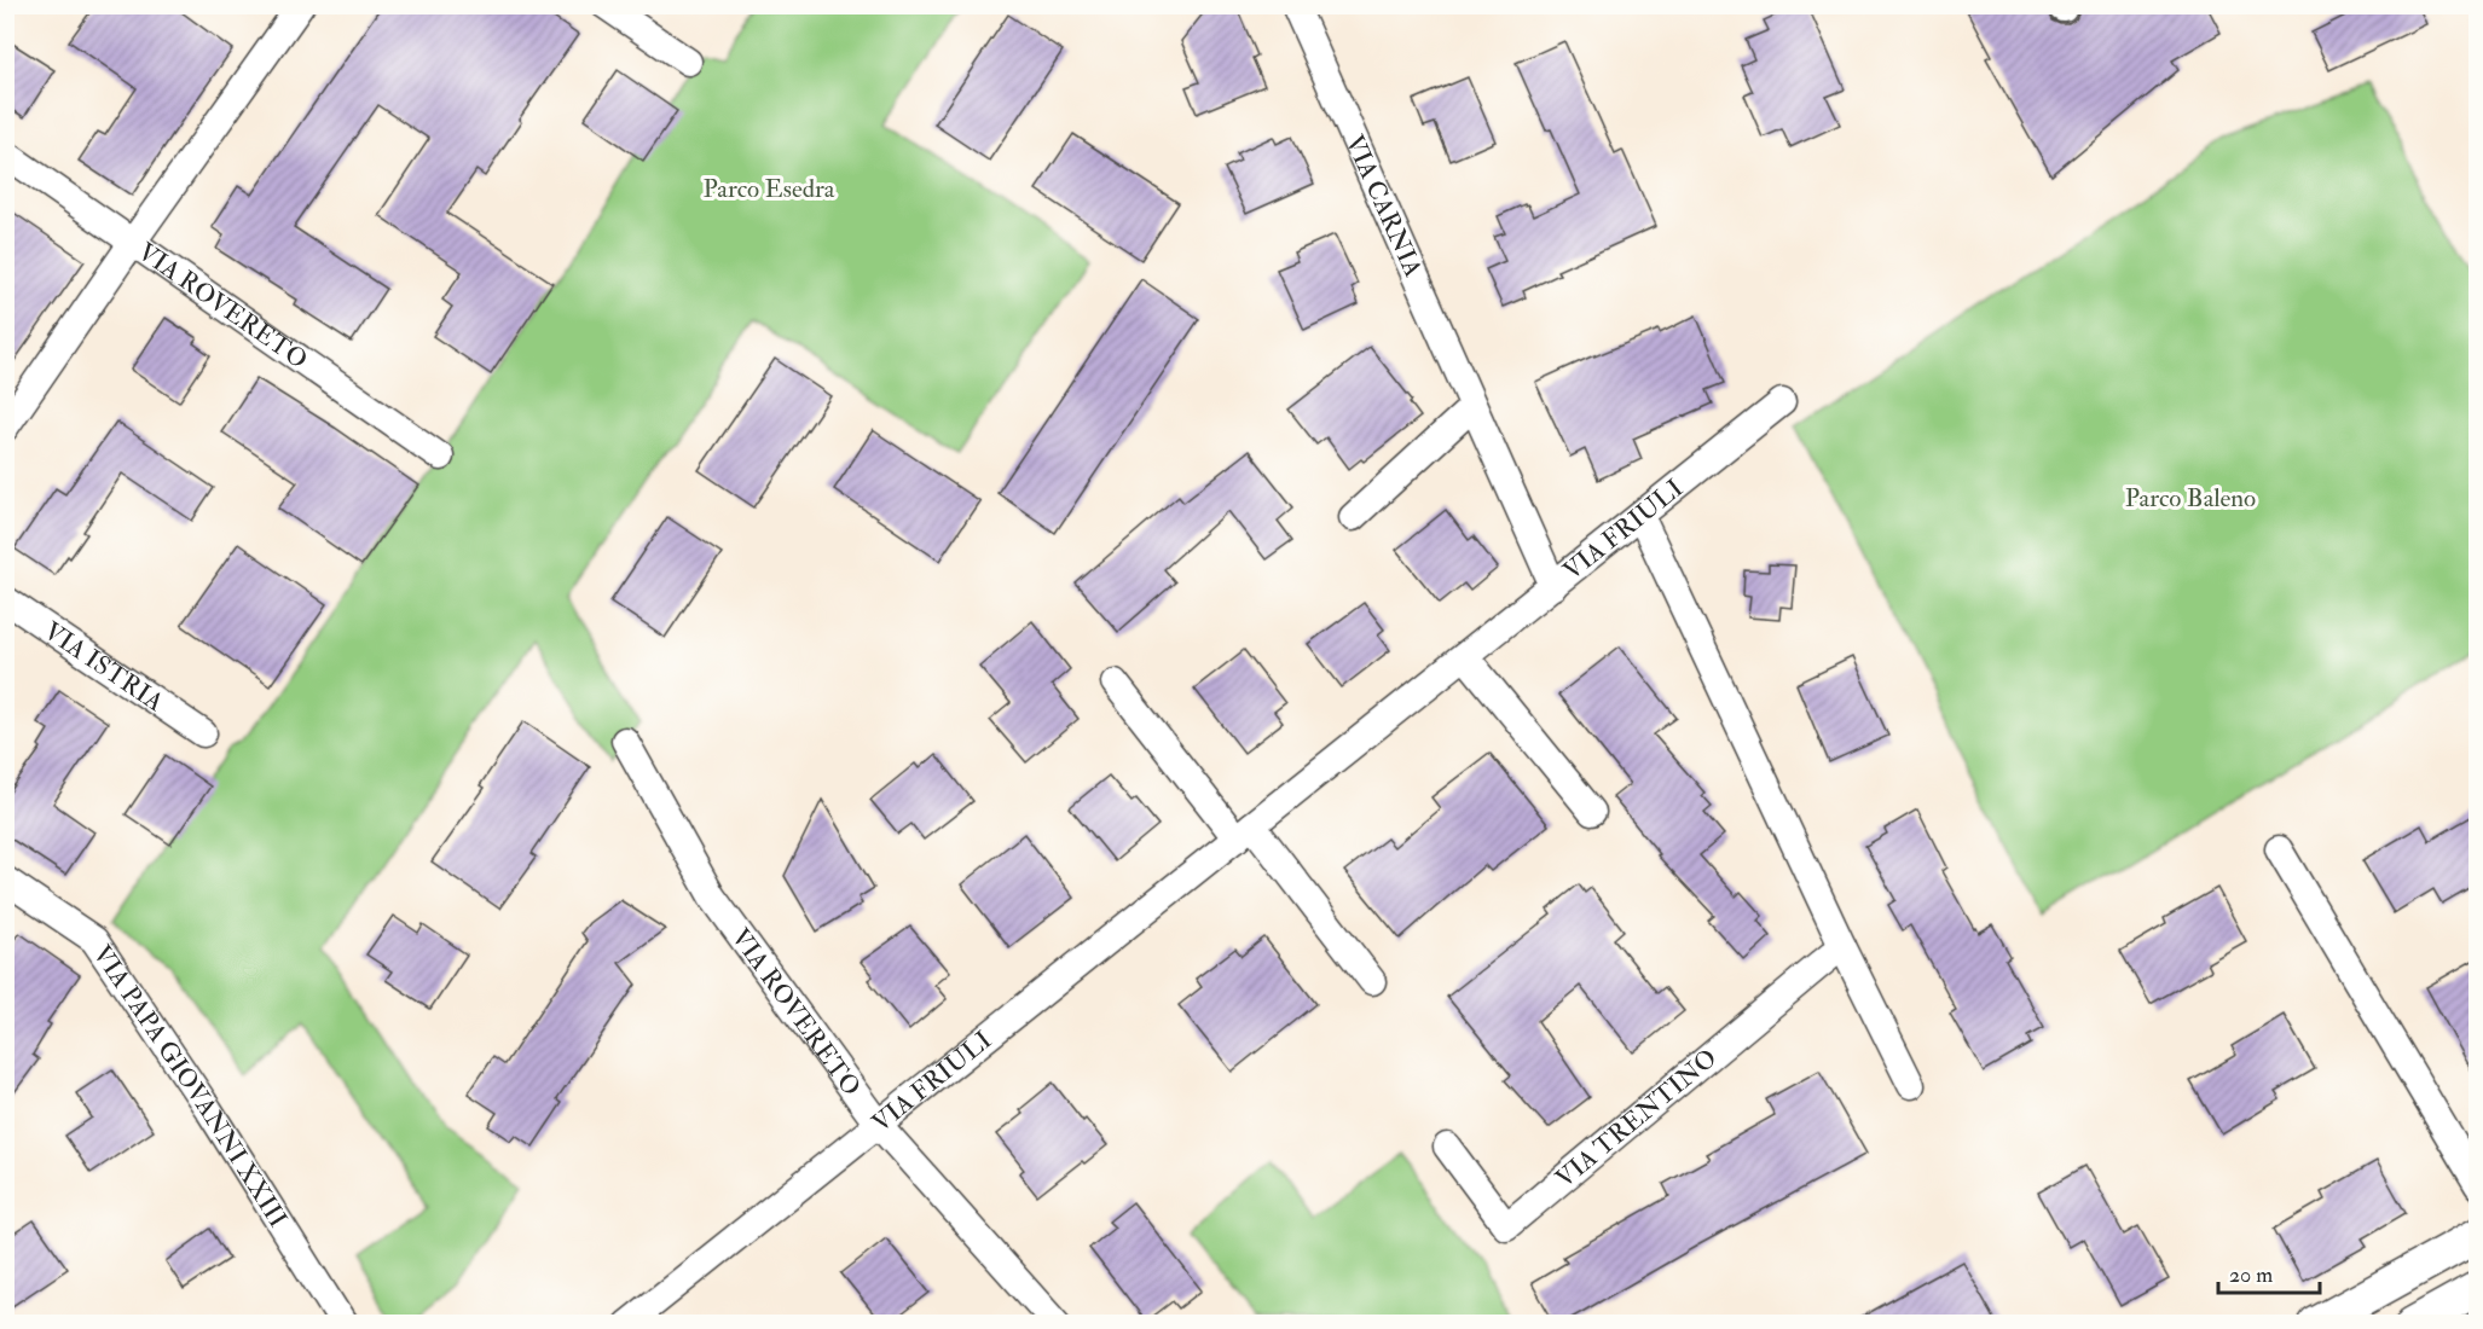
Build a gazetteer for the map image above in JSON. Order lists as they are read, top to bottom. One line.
{"streets":{"street":["VIA CARNIA","VIA ROVERETO","VIA FRIULI","VIA ISTRIA","VIA PAPA GIOVANNI XXIII","VIA TRENTINO"]},"crossings":[["VIA CARNIA","VIA FRIULI"],["VIA ROVERETO","VIA FRIULI"]],"parks":["Parco Esedra","Parco Baleno"],"scale_bar":"20 m"}
